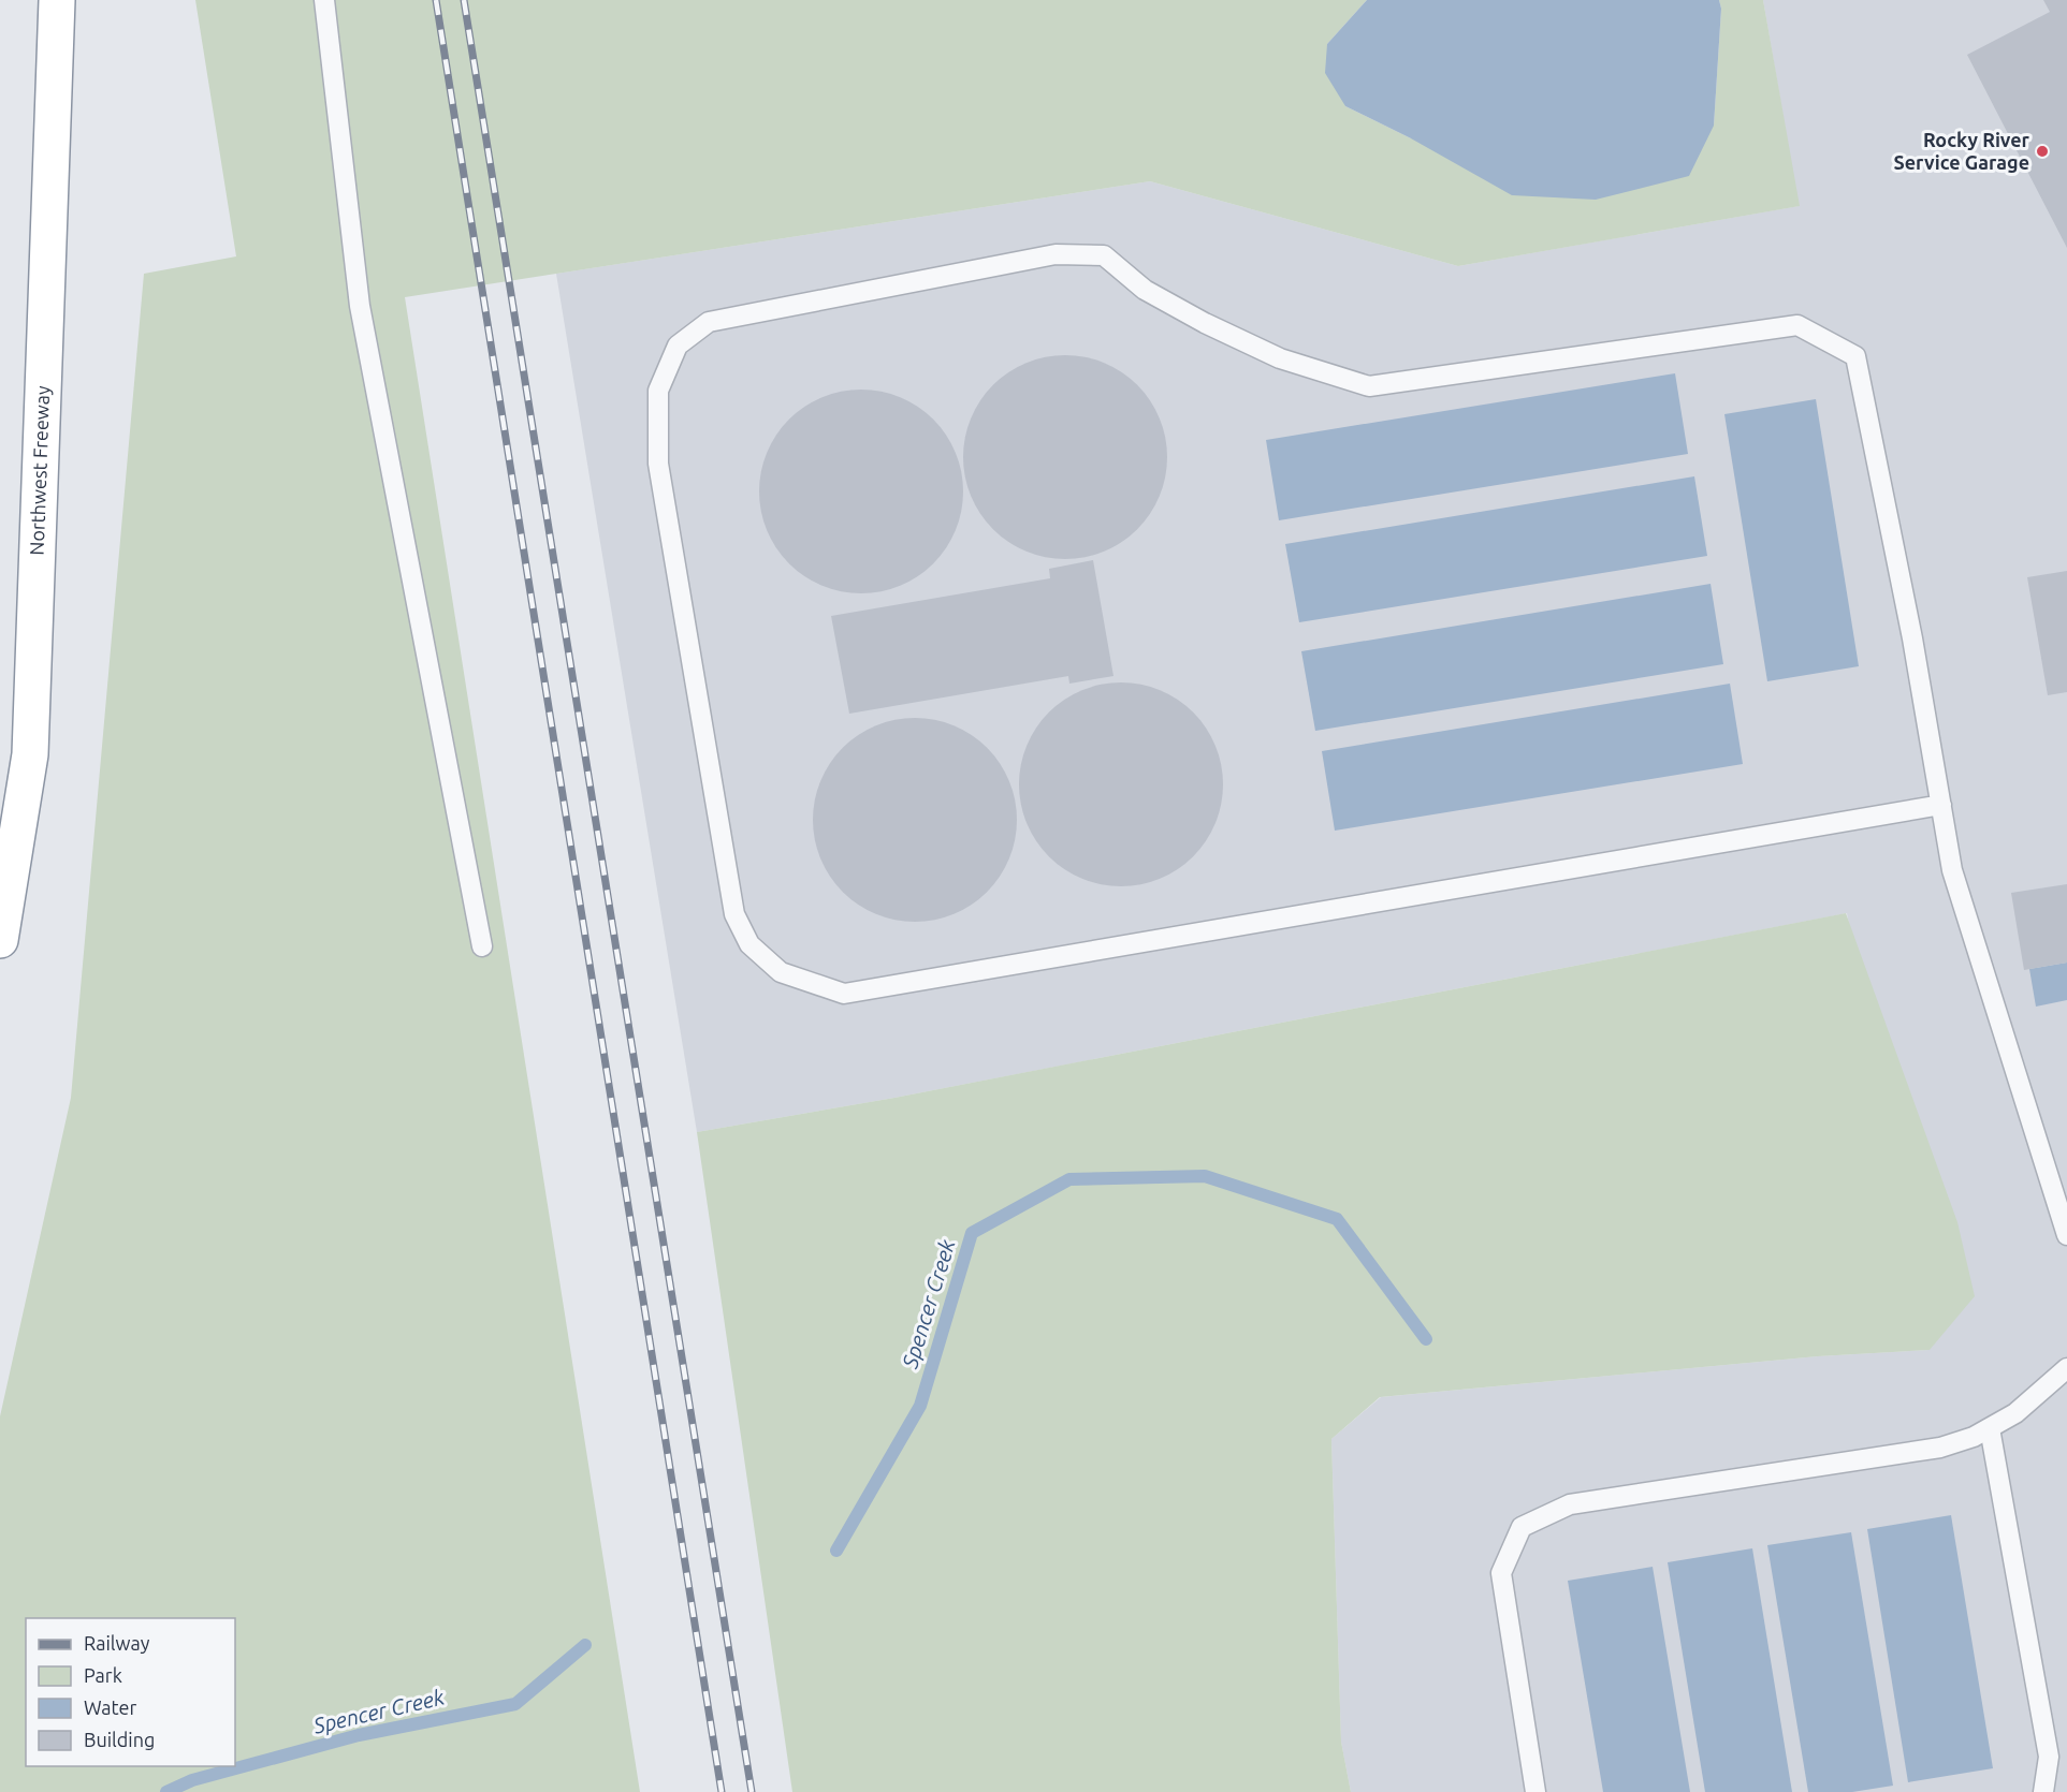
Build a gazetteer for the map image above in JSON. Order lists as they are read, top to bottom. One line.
{"streets":{"highway":["Northwest Freeway"]},"water":["Spencer Creek"],"places":["Rocky River Service Garage"],"legend":["Railway","Park","Water","Building"]}
